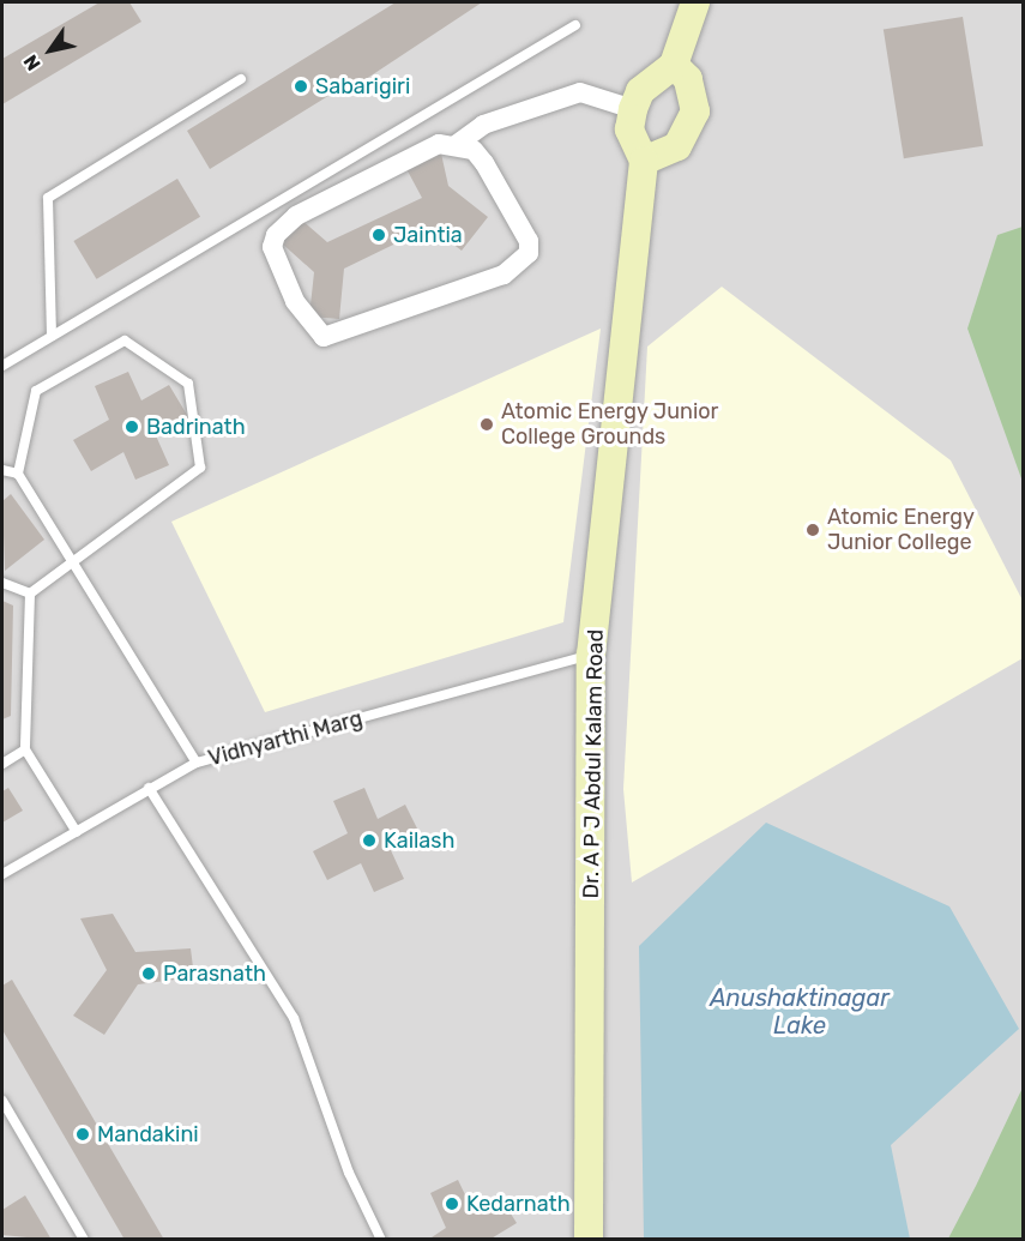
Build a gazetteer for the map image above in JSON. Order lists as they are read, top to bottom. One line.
{"streets":{"street":["Dr. A P J Abdul Kalam Road"],"lane":["Vidhyarthi Marg"]},"crossings":[["Vidhyarthi Marg","Dr. A P J Abdul Kalam Road"]],"water":["Anushaktinagar Lake"],"places":["Sabarigiri","Jaintia","Atomic Energy Junior College Grounds","Badrinath","Atomic Energy Junior College","Kailash","Parasnath","Mandakini","Kedarnath"],"north":"bottom left"}
